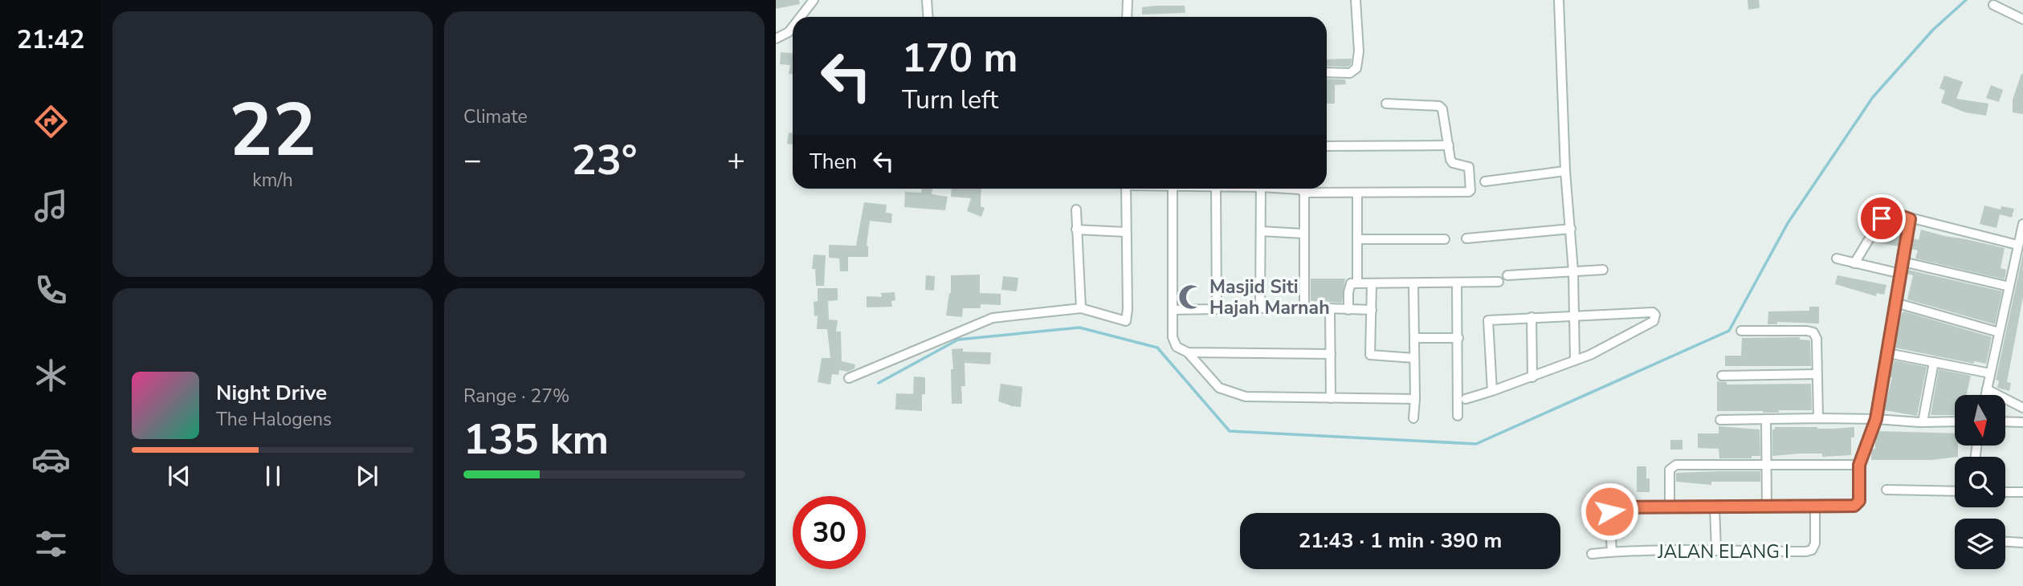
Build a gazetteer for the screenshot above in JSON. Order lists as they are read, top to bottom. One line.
{"streets":{"street":["JALAN ELANG I"]},"places":{"mosque":["Masjid Siti Hajah Marnah"]},"north":"bottom","page":{"tabs":"21:42","tile":[["22","km/h"],"Climate",["Range · 27%","135 km"]],"turn":["170 m","Turn left"],"then":"Then","heat":["−","23°","+"],"song":["Night Drive","The Halogens"],"limit":"30","trip":"21:43 · 1 min · 390 m"}}
